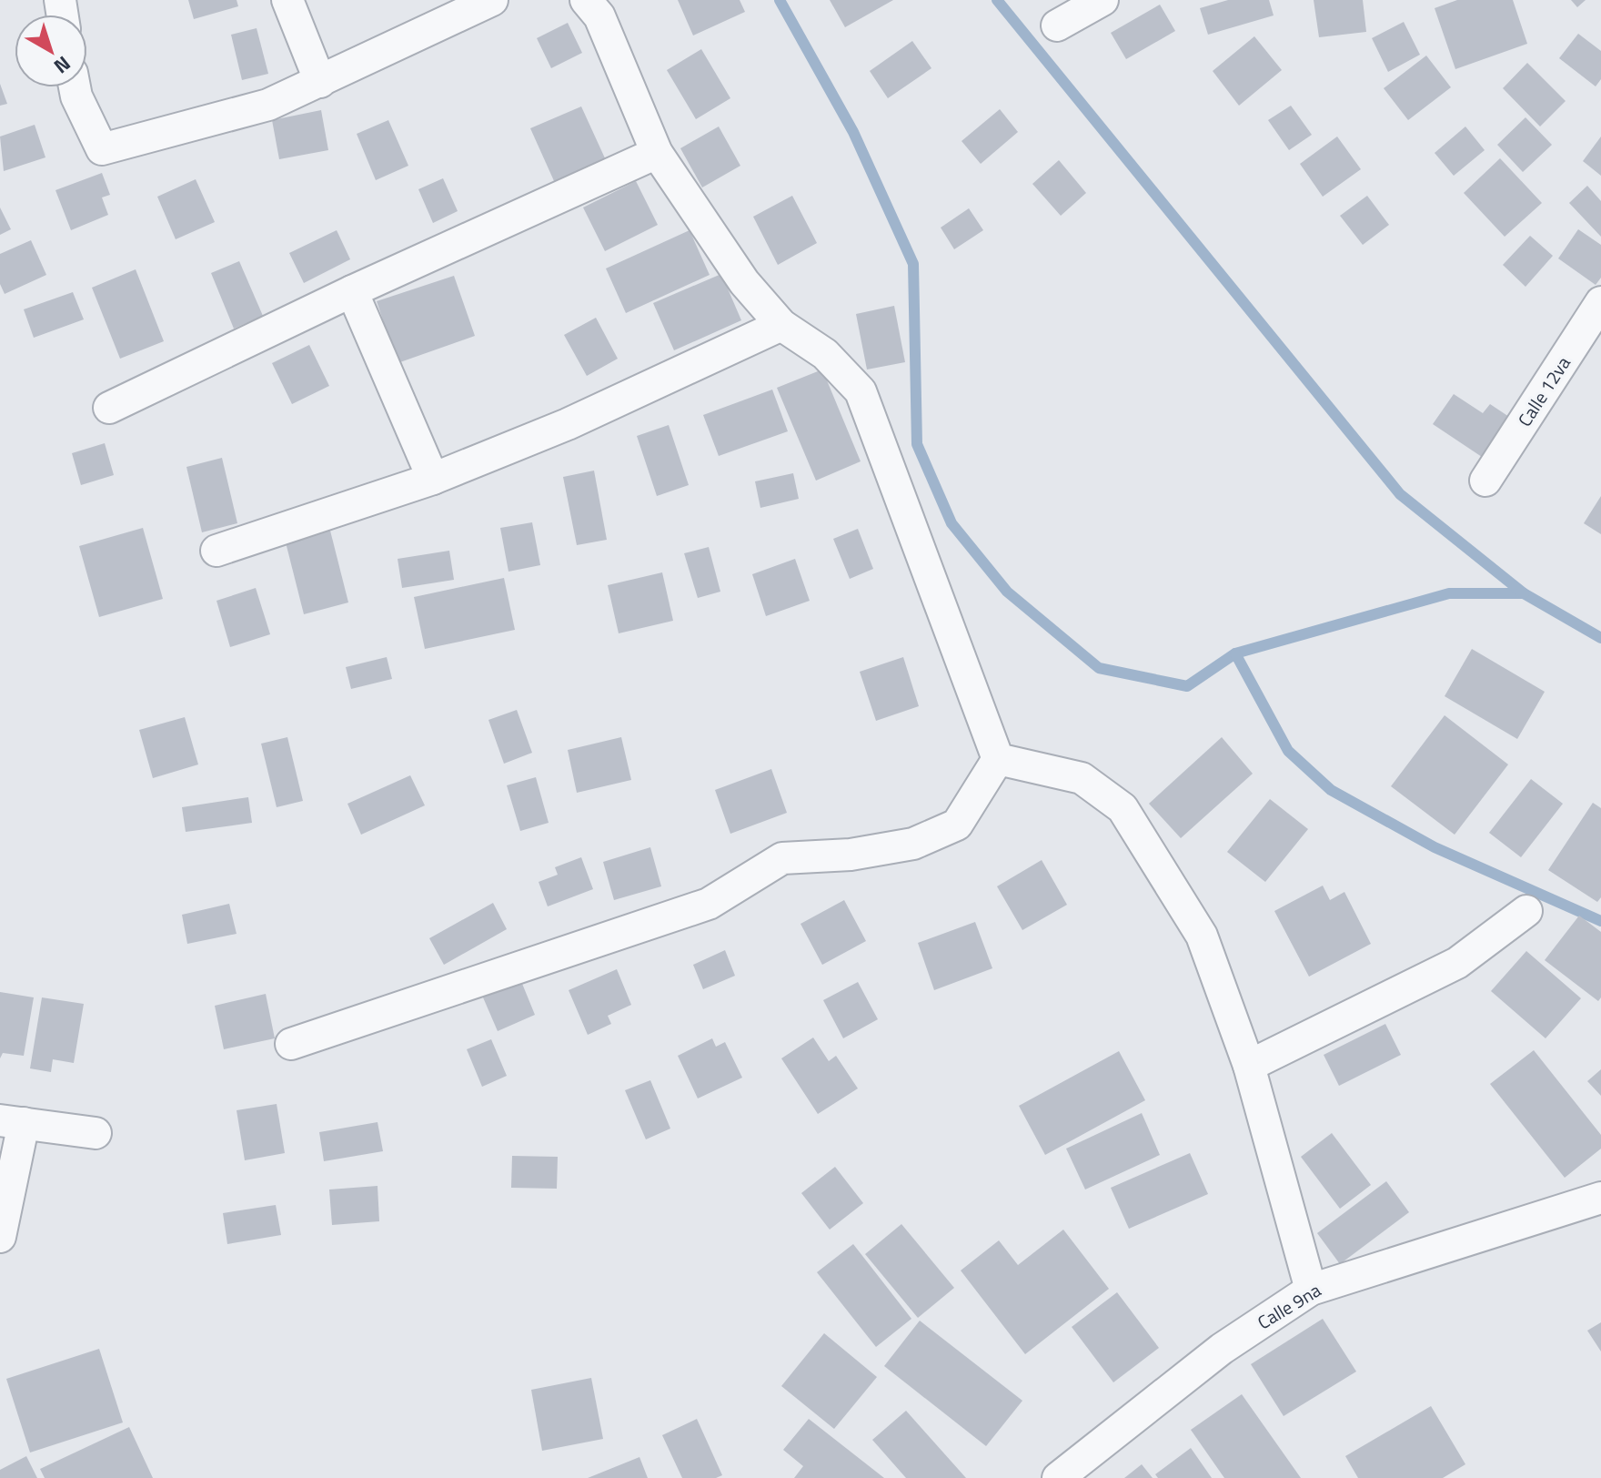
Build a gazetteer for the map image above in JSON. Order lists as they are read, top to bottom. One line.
{"streets":{"street":["Calle 12va","Calle 9na"]},"north":"bottom right"}
